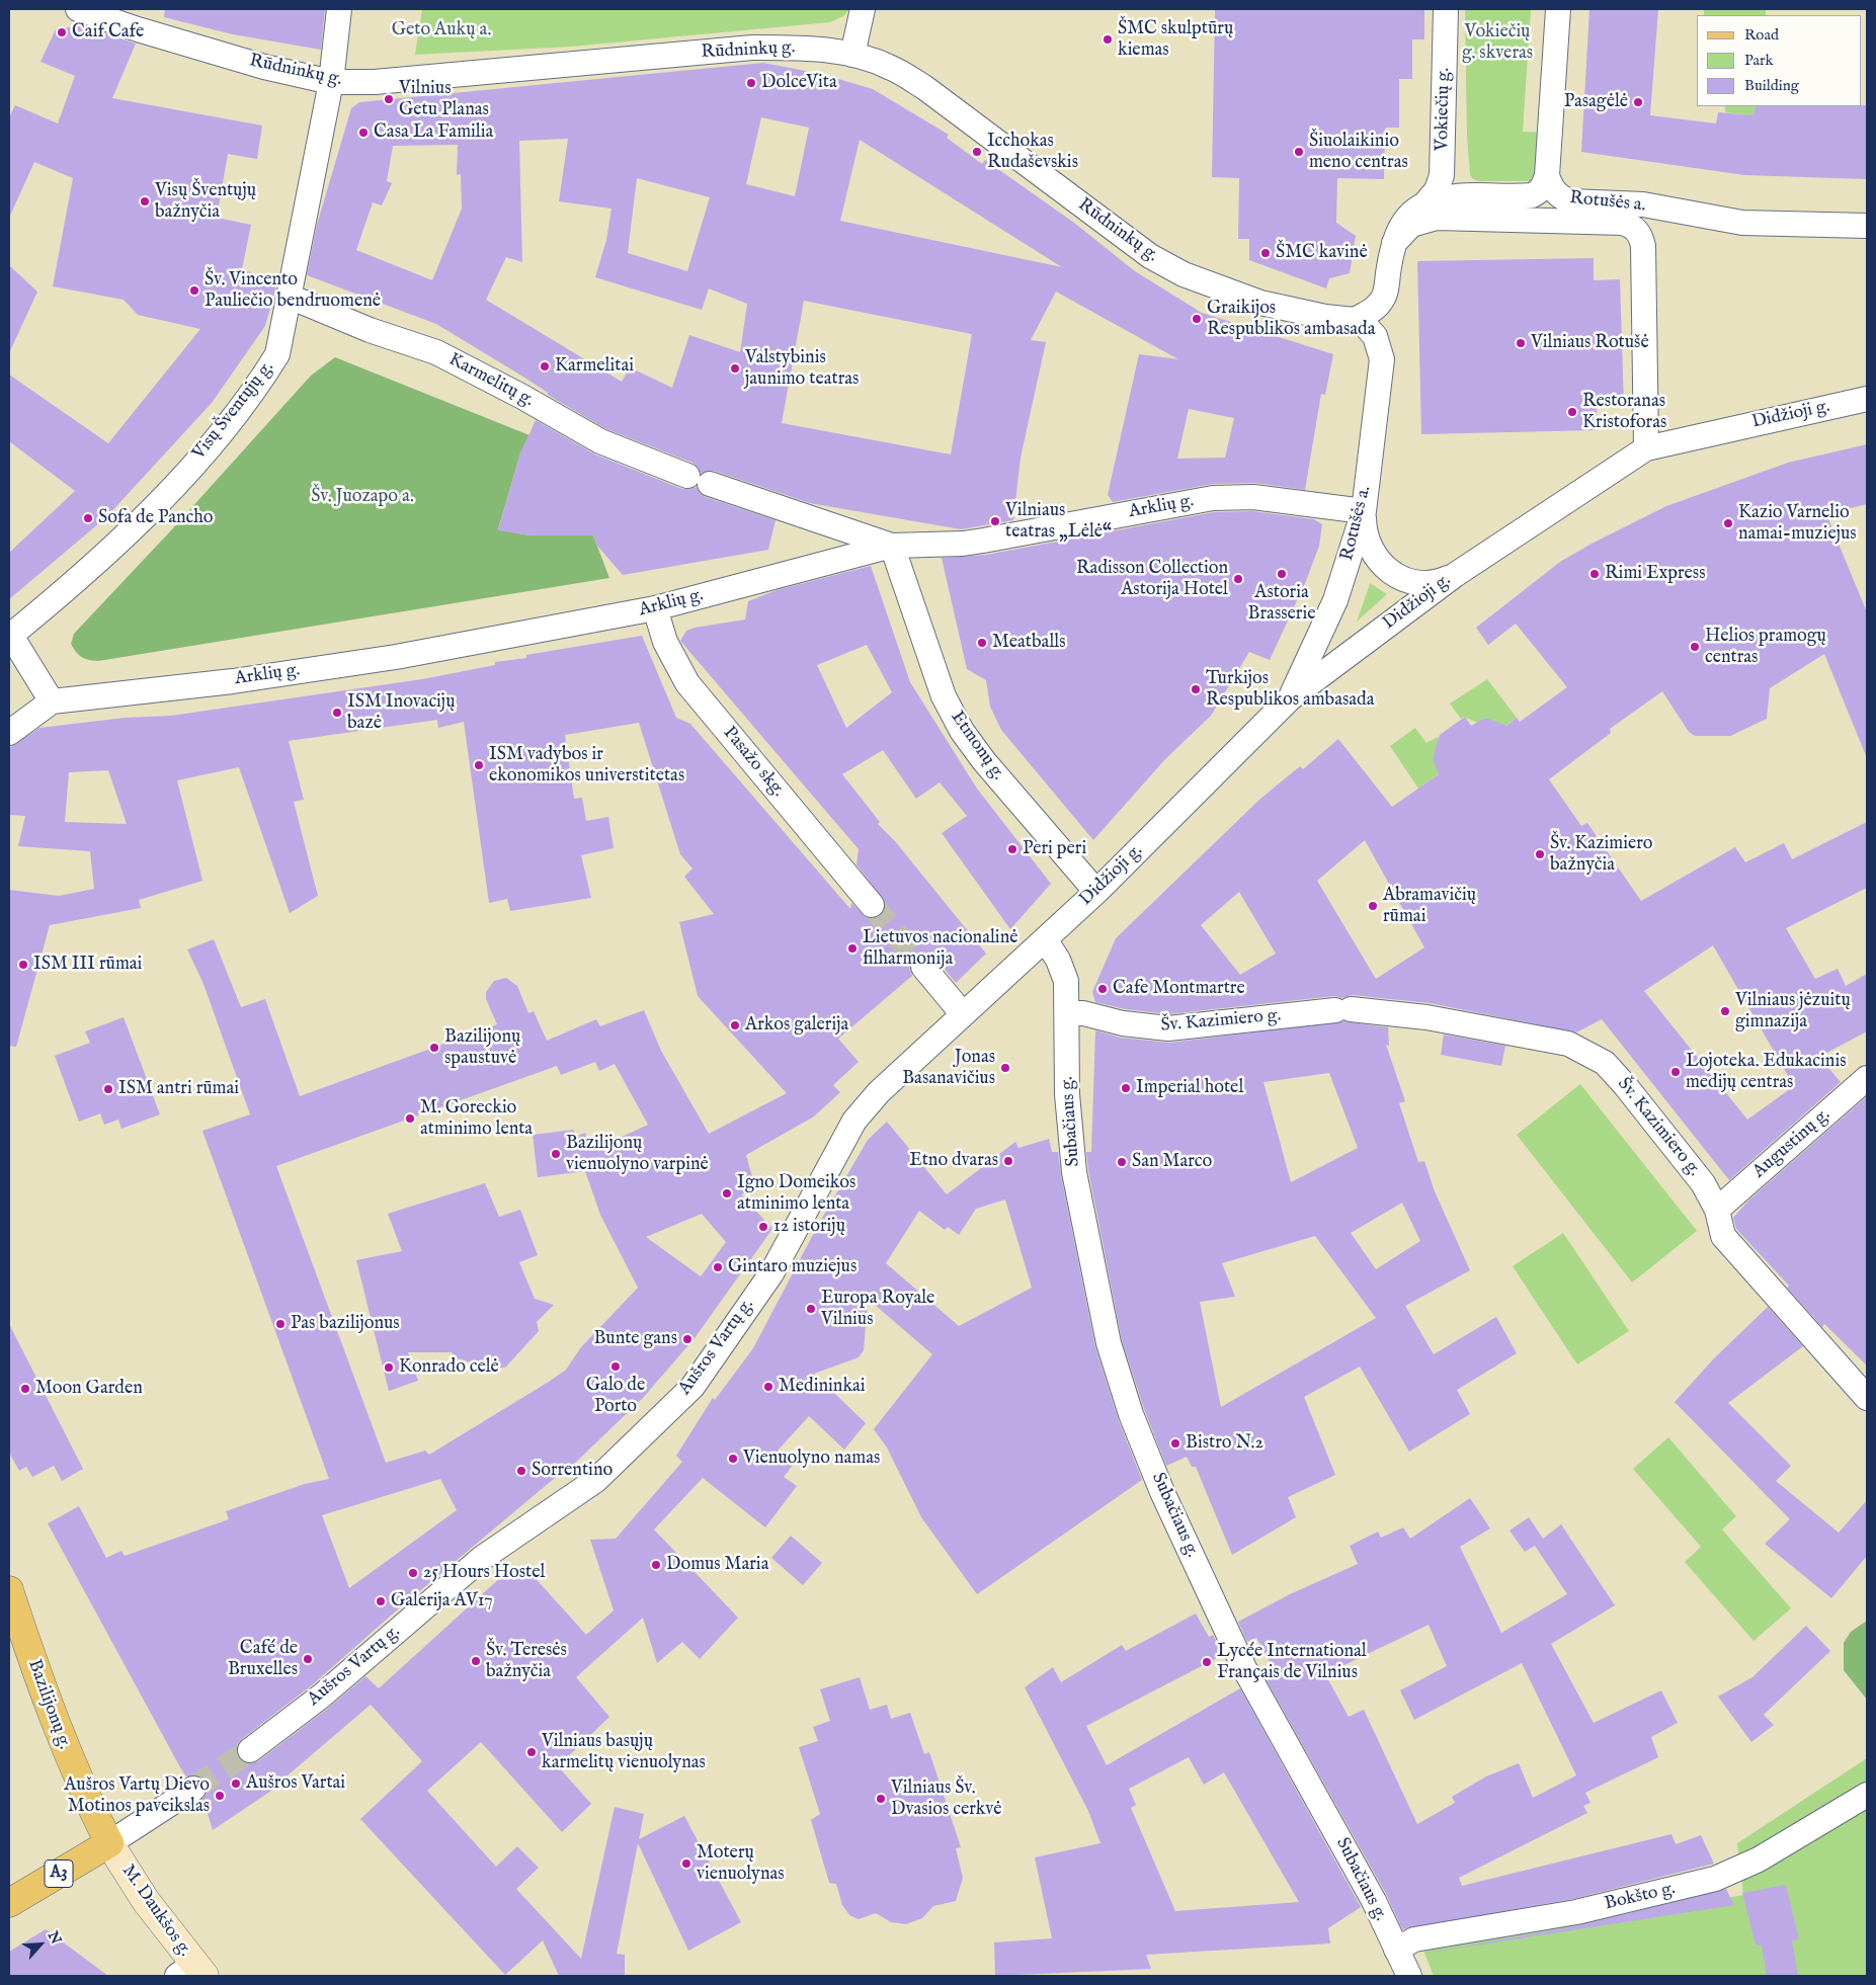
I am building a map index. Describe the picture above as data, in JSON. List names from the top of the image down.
{
  "streets": {
    "main road": ["Bazilijonų g.", "A3", "M. Daukšos g."],
    "street": [
      "Rūdninkų g.",
      "Vokiečių g.",
      "Rotušės a.",
      "Karmelitų g.",
      "Visų Šventųjų g.",
      "Didžioji g.",
      "Arklių g.",
      "Etmonų g.",
      "Pasažo skg.",
      "Šv. Kazimiero g.",
      "Subačiaus g.",
      "Augustinų g.",
      "Aušros Vartų g.",
      "Bokšto g."
    ]
  },
  "crossings": [
    ["Rūdninkų g.", "Rotušės a."],
    ["Rūdninkų g.", "Visų Šventųjų g."],
    ["Vokiečių g.", "Rotušės a."],
    ["Rotušės a.", "Didžioji g."],
    ["Rotušės a.", "Arklių g."],
    ["Karmelitų g.", "Visų Šventųjų g."],
    ["Karmelitų g.", "Arklių g."],
    ["Karmelitų g.", "Etmonų g."],
    ["Didžioji g.", "Etmonų g."],
    ["Didžioji g.", "Aušros Vartų g."],
    ["Arklių g.", "Etmonų g."],
    ["Arklių g.", "Pasažo skg."],
    ["Šv. Kazimiero g.", "Subačiaus g."],
    ["Šv. Kazimiero g.", "Augustinų g."],
    ["Subačiaus g.", "Bokšto g."],
    ["Bazilijonų g.", "A3"],
    ["Bazilijonų g.", "M. Daukšos g."],
    ["A3", "M. Daukšos g."]
  ],
  "parks": ["Geto Aukų a.", "Vokiečių g. skveras", "Šv. Juozapo a."],
  "places": [
    "Caif Cafe",
    "ŠMC skulptūrų kiemas",
    "DolceVita",
    "Vilnius Getu Planas",
    "Pasagėlė",
    "Casa La Familia",
    "Icchokas Rudaševskis",
    "Šiuolaikinio meno centras",
    "Visų Šventųjų bažnyčia",
    "ŠMC kavinė",
    "Šv. Vincento Pauliečio bendruomenė",
    "Graikijos Respublikos ambasada",
    "Vilniaus Rotušė",
    "Karmelitai",
    "Valstybinis jaunimo teatras",
    "Restoranas Kristoforas",
    "Sofa de Pancho",
    "Vilniaus teatras „Lėlė“",
    "Kazio Varnelio namai-muziejus",
    "Astoria Brasserie",
    "Rimi Express",
    "Radisson Collection Astorija Hotel",
    "Meatballs",
    "Helios pramogų centras",
    "Turkijos Respublikos ambasada",
    "ISM Inovacijų bazė",
    "ISM vadybos ir ekonomikos universtitetas",
    "Peri peri",
    "Šv. Kazimiero bažnyčia",
    "Abramavičių rūmai",
    "Lietuvos nacionalinė filharmonija",
    "ISM III rūmai",
    "Cafe Montmartre",
    "Vilniaus jėzuitų gimnazija",
    "Arkos galerija",
    "Bazilijonų spaustuvė",
    "Jonas Basanavičius",
    "Lojoteka. Edukacinis medijų centras",
    "Imperial hotel",
    "ISM antri rūmai",
    "M. Goreckio atminimo lenta",
    "Bazilijonų vienuolyno varpinė",
    "Etno dvaras",
    "San Marco",
    "Igno Domeikos atminimo lenta",
    "12 istorijų",
    "Gintaro muziejus",
    "Europa Royale Vilnius",
    "Pas bazilijonus",
    "Bunte gans",
    "Galo de Porto",
    "Konrado celė",
    "Medininkai",
    "Moon Garden",
    "Bistro N.2",
    "Vienuolyno namas",
    "Sorrentino",
    "Domus Maria",
    "25 Hours Hostel",
    "Galerija AV17",
    "Café de Bruxelles",
    "Šv. Teresės bažnyčia",
    "Lycée International Français de Vilnius",
    "Vilniaus basųjų karmelitų vienuolynas",
    "Aušros Vartai",
    "Aušros Vartų Dievo Motinos paveikslas",
    "Vilniaus Šv. Dvasios cerkvė",
    "Moterų vienuolynas"
  ],
  "legend": ["Road", "Park", "Building"],
  "north": "top right"
}
